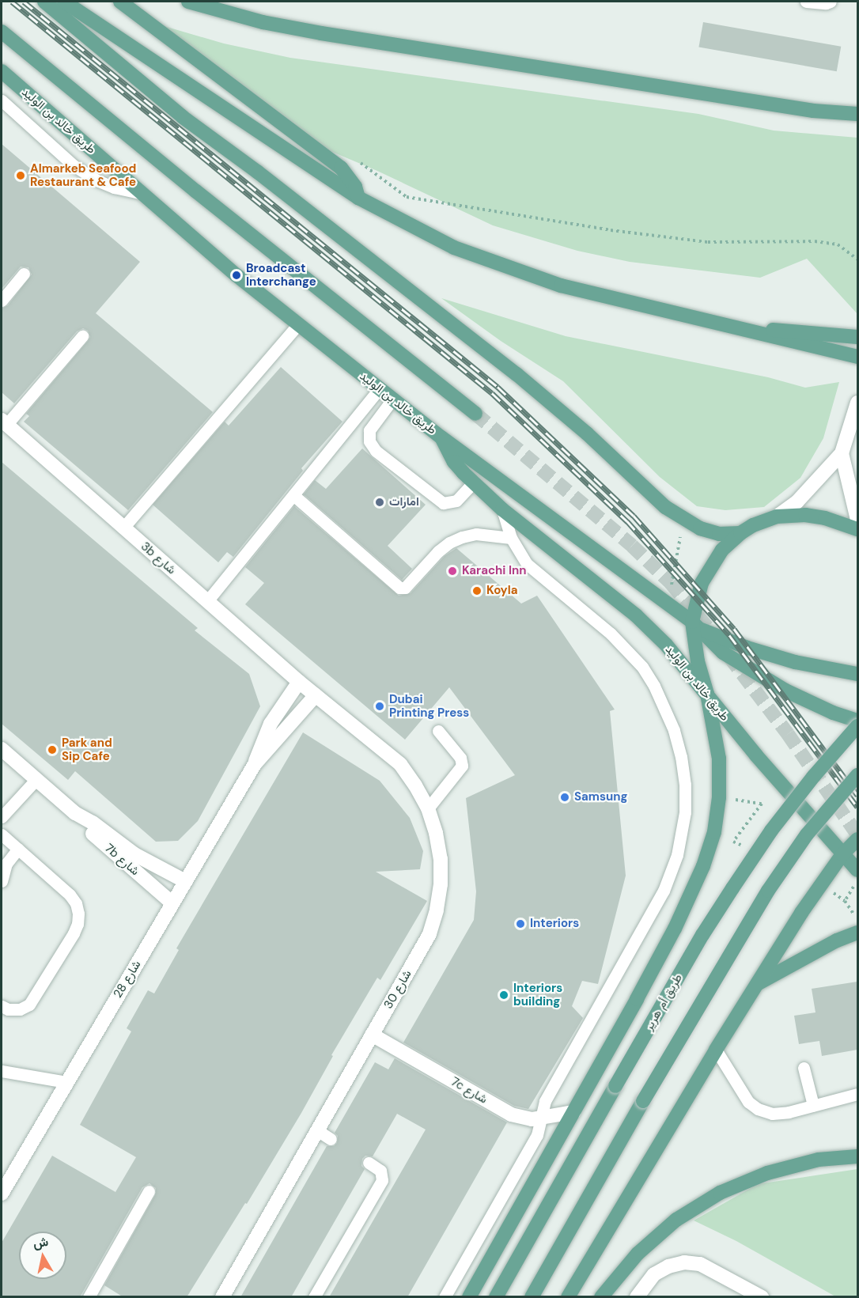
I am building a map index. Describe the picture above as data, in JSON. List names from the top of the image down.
{
  "streets": {
    "main road": ["طريق خالد بن الوليد", "طريق أم هرير"],
    "street": [
      "3b شارع",
      "7b شارع",
      "شارع 28",
      "شارع 30",
      "7c شارع"
    ]
  },
  "crossings": [
    ["3b شارع", "شارع 28"],
    ["3b شارع", "شارع 30"],
    ["7b شارع", "شارع 28"],
    ["شارع 28", "شارع 30"],
    ["شارع 30", "7c شارع"]
  ],
  "places": [
    "Almarkeb Seafood Restaurant & Cafe",
    "Broadcast Interchange",
    "امارات",
    "Karachi Inn",
    "Koyla",
    "Dubai Printing Press",
    "Park and Sip Cafe",
    "Samsung",
    "Interiors",
    "Interiors building"
  ],
  "north": "top"
}
